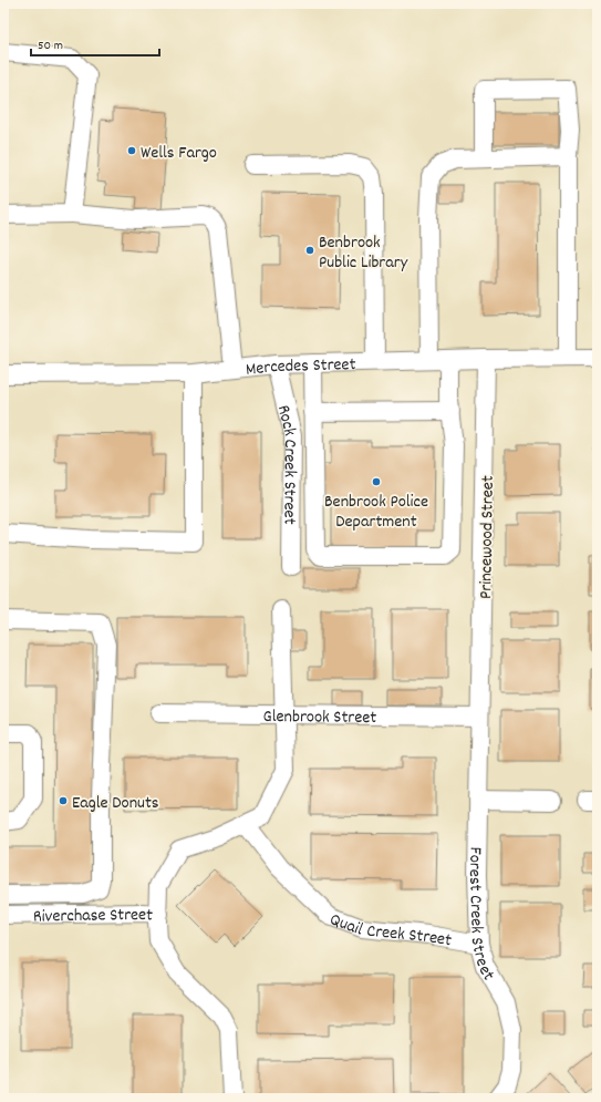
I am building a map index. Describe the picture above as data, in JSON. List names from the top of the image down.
{
  "streets": {
    "street": [
      "Mercedes Street",
      "Rock Creek Street",
      "Princewood Street",
      "Glenbrook Street",
      "Forest Creek Street",
      "Riverchase Street",
      "Quail Creek Street"
    ]
  },
  "crossings": [
    ["Mercedes Street", "Rock Creek Street"],
    ["Mercedes Street", "Princewood Street"],
    ["Princewood Street", "Glenbrook Street"],
    ["Princewood Street", "Forest Creek Street"],
    ["Glenbrook Street", "Forest Creek Street"],
    ["Forest Creek Street", "Quail Creek Street"]
  ],
  "places": [
    "Wells Fargo",
    "Benbrook Public Library",
    "Benbrook Police Department",
    "Eagle Donuts"
  ],
  "scale_bar": "50 m"
}
